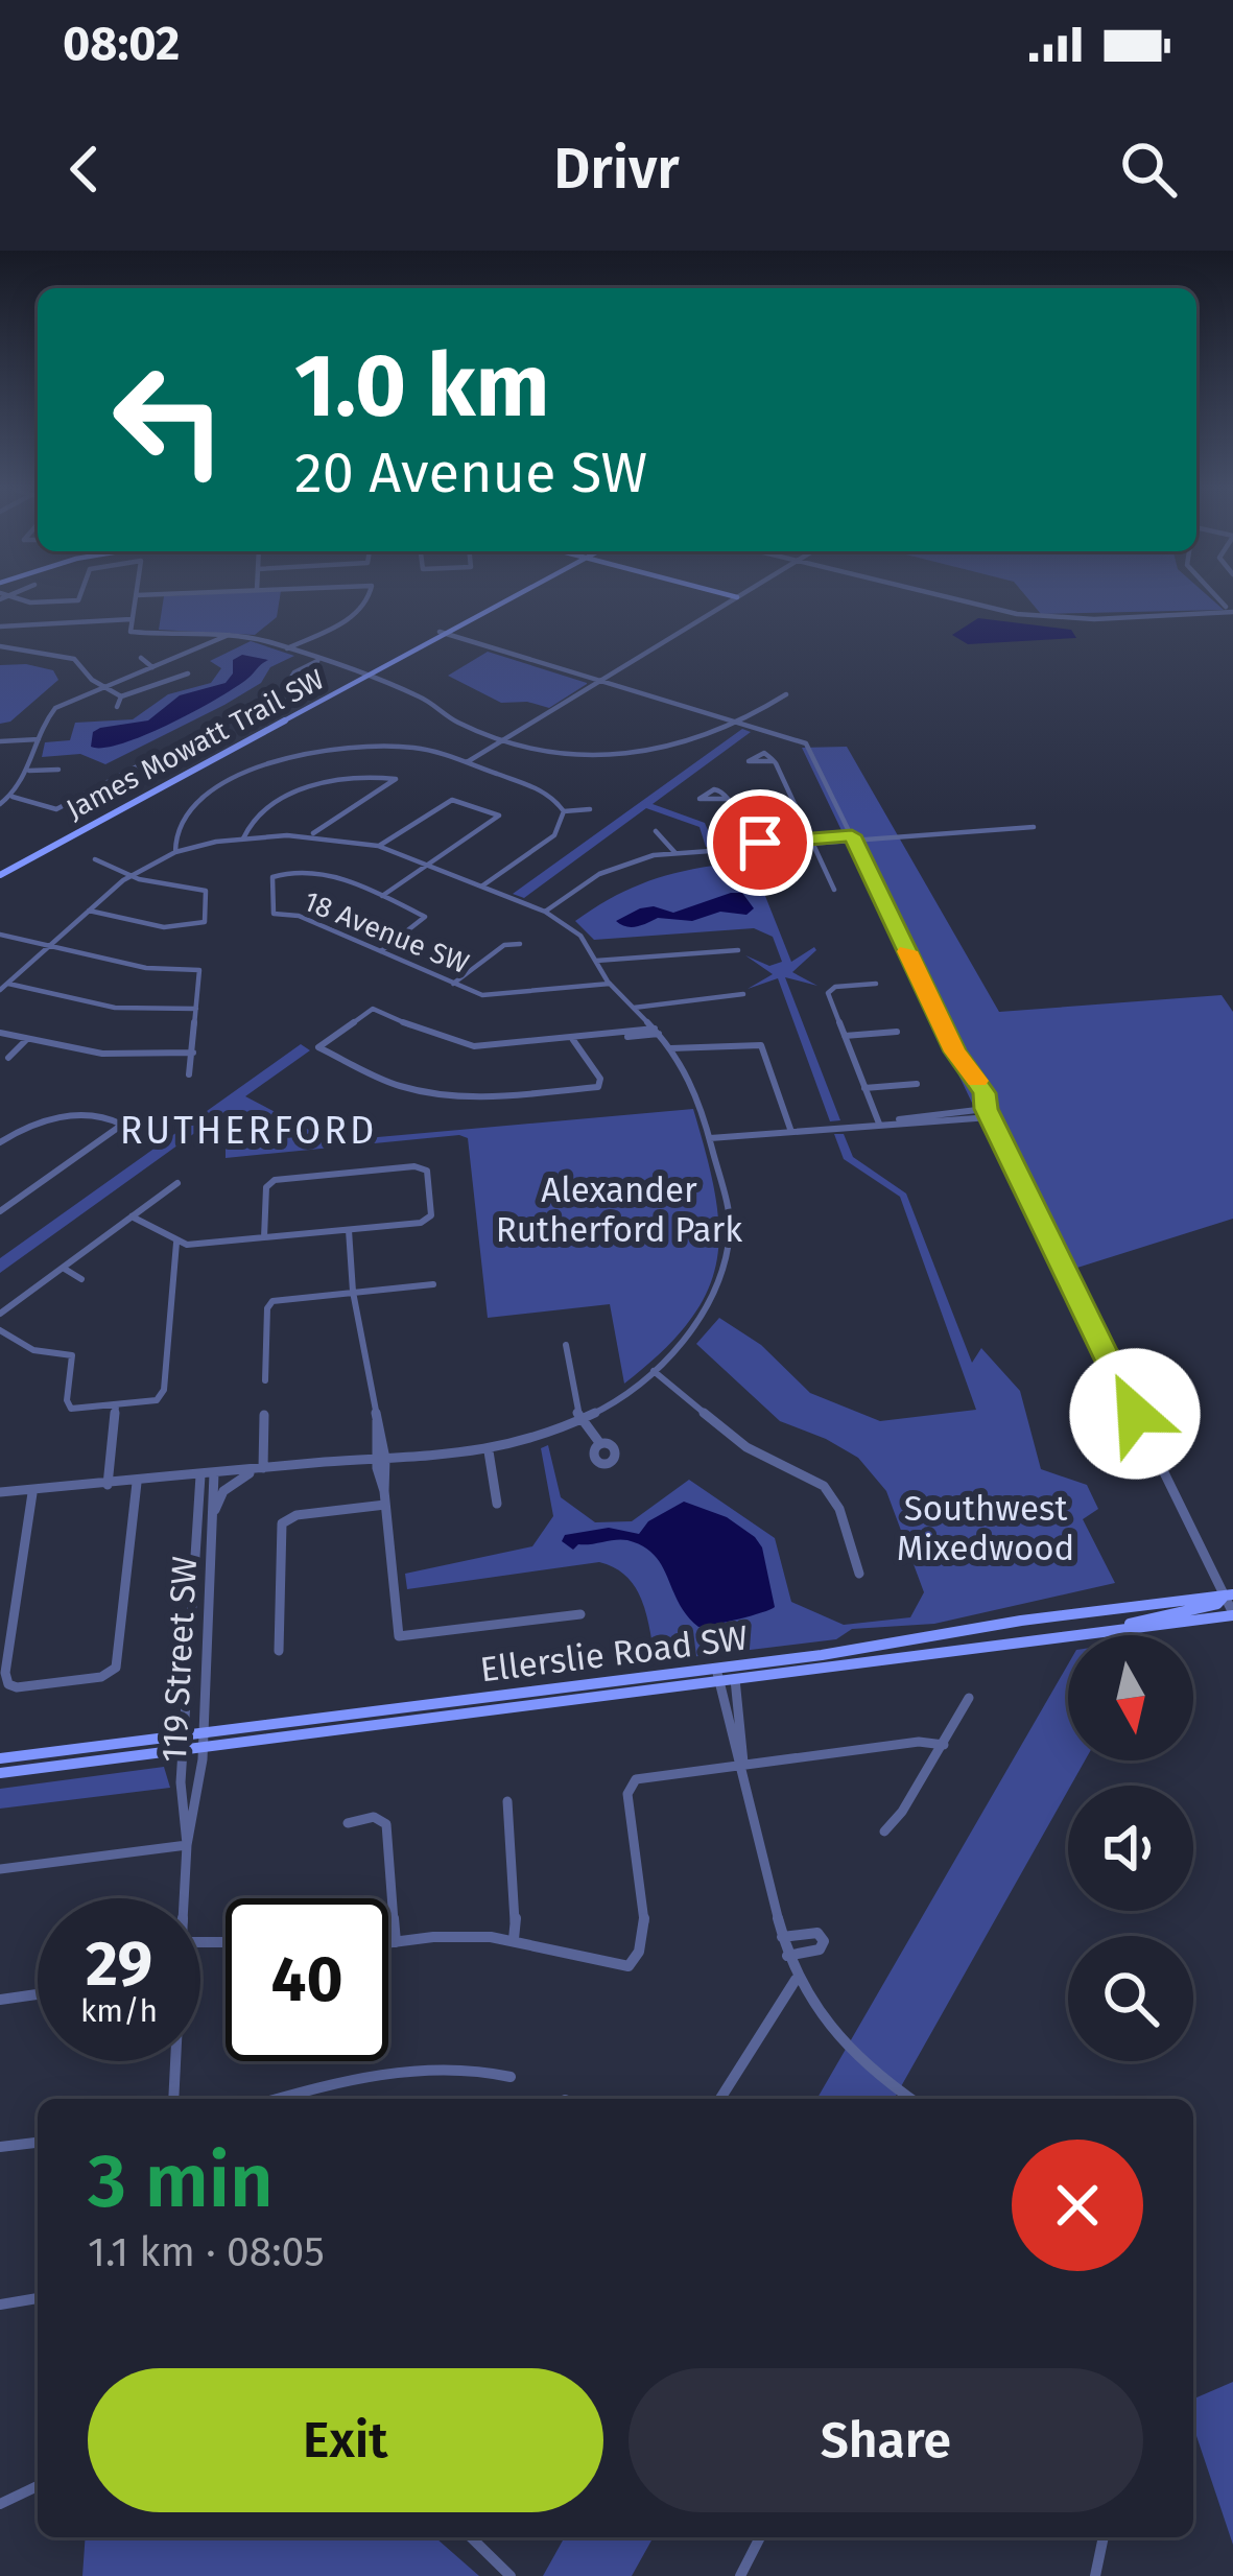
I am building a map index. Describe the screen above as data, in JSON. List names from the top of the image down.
{
  "streets": {
    "main road": ["James Mowatt Trail SW", "Ellerslie Road SW"],
    "street": ["18 Avenue SW", "119 Street SW"]
  },
  "crossings": [
    ["Ellerslie Road SW", "119 Street SW"]
  ],
  "districts": ["RUTHERFORD"],
  "parks": ["Alexander Rutherford Park", "Southwest Mixedwood"],
  "north": "bottom",
  "page": {
    "status": "08:02",
    "header": "Drivr",
    "turn": ["1.0 km", "20 Avenue SW"],
    "speed": "29 km/h",
    "limit": "40",
    "heading": ["3 min", "1.1 km · 08:05"],
    "buttons": ["Exit", "Share"]
  }
}
